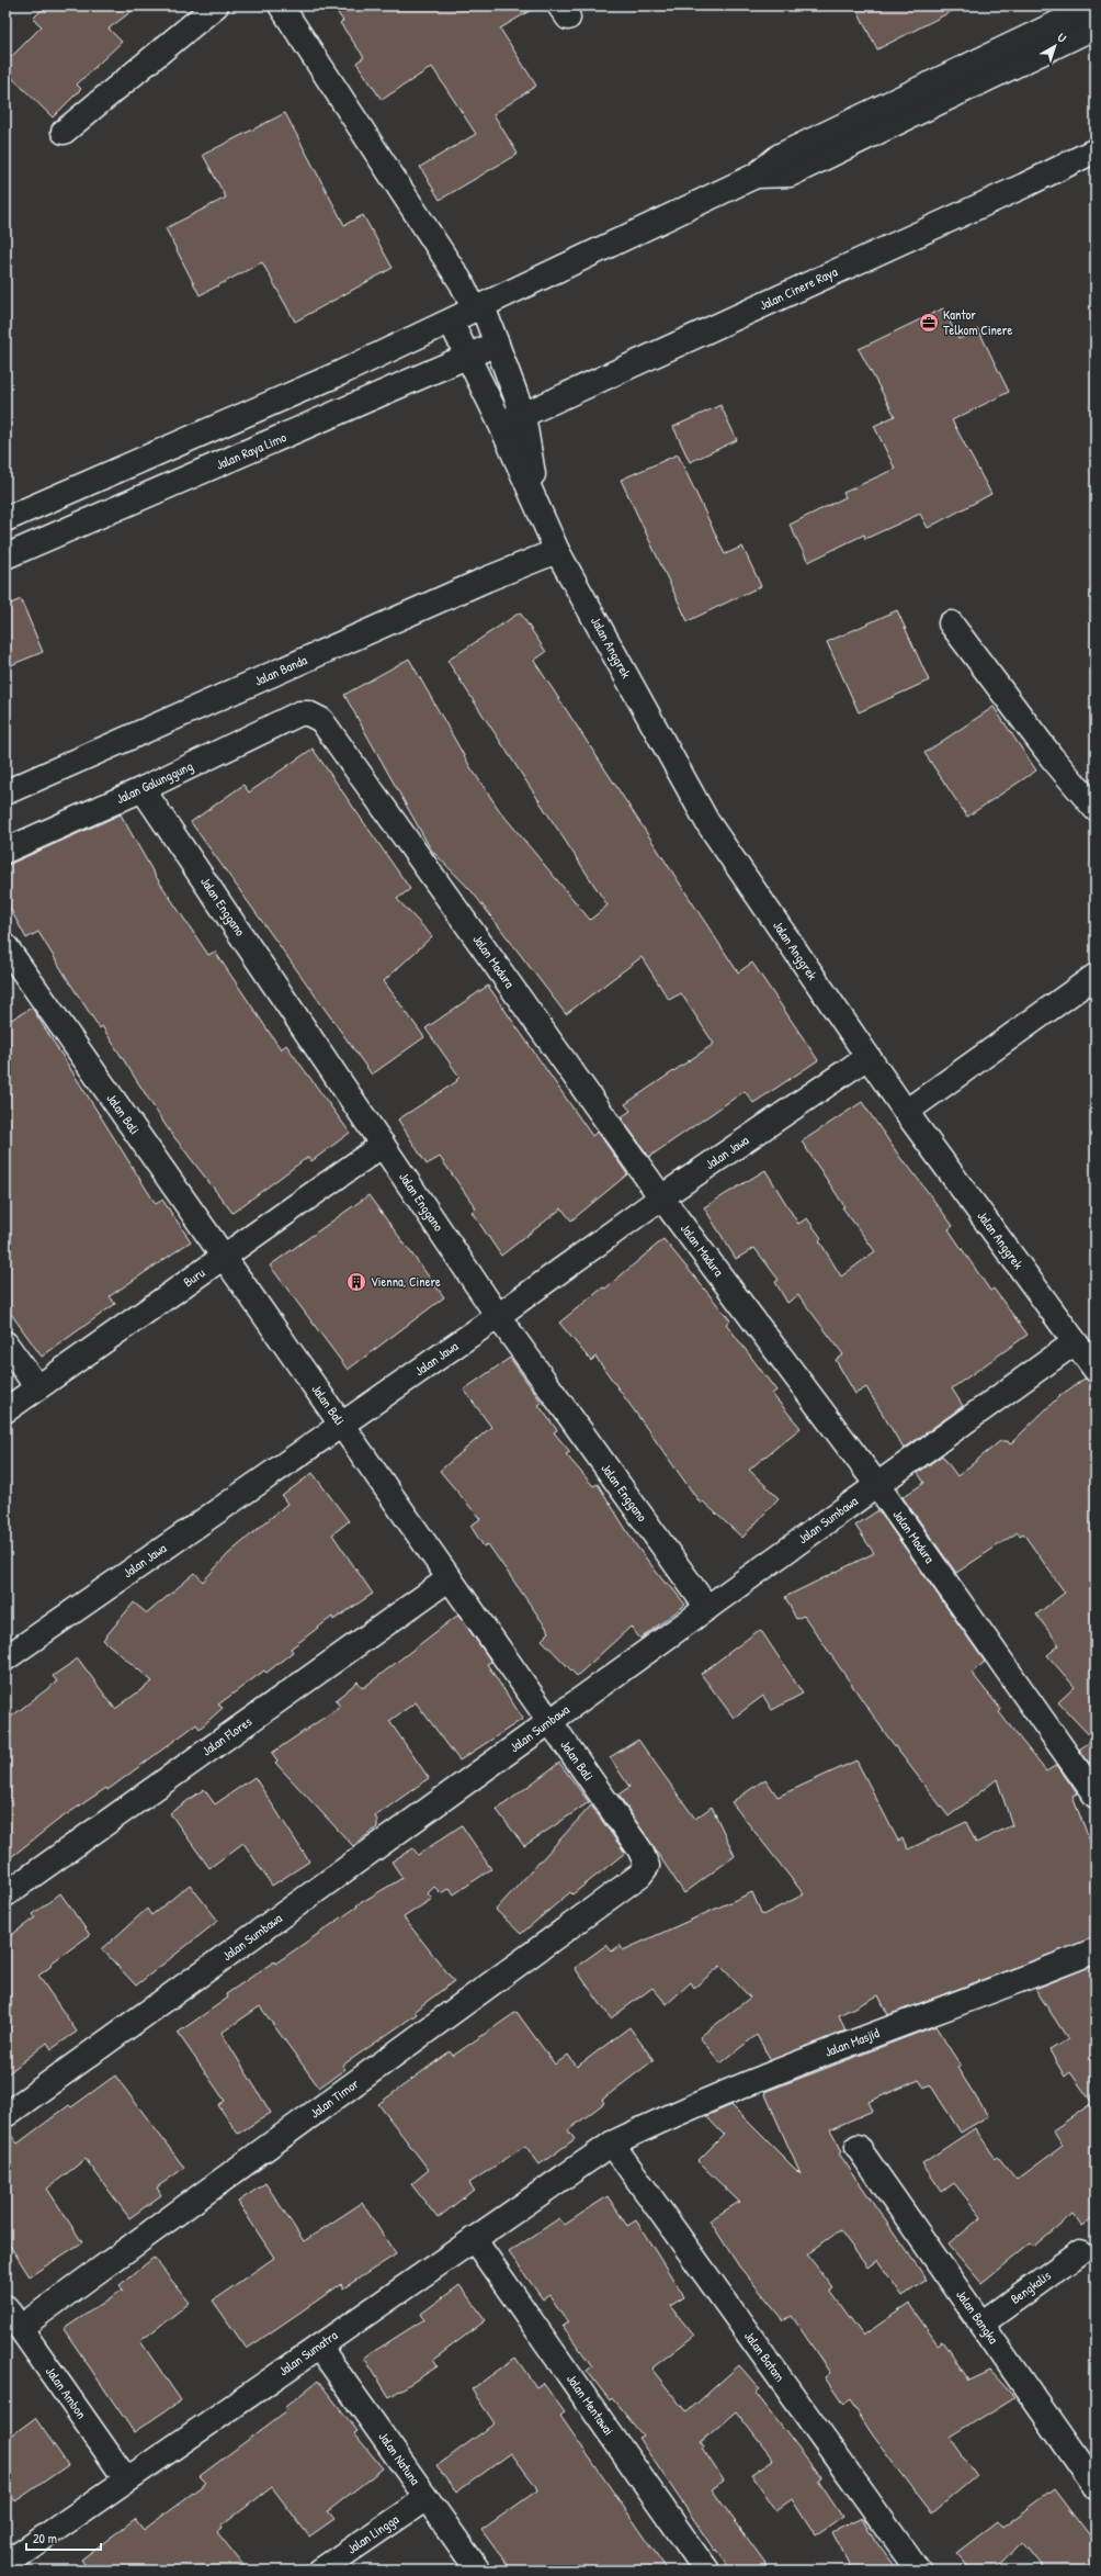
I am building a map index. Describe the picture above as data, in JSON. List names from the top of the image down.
{
  "streets": {
    "street": [
      "Jalan Cinere Raya",
      "Jalan Raya Limo",
      "Jalan Anggrek",
      "Jalan Banda",
      "Jalan Galunggung",
      "Jalan Enggano",
      "Jalan Madura",
      "Jalan Bali",
      "Jalan Jawa",
      "Buru",
      "Jalan Sumbawa",
      "Jalan Flores",
      "Jalan Masjid",
      "Jalan Timor",
      "Bengkalis",
      "Jalan Bangka",
      "Jalan Sumatra",
      "Jalan Batam",
      "Jalan Ambon",
      "Jalan Mentawai",
      "Jalan Natuna",
      "Jalan Lingga"
    ]
  },
  "crossings": [
    ["Jalan Cinere Raya", "Jalan Anggrek"],
    ["Jalan Raya Limo", "Jalan Anggrek"],
    ["Jalan Anggrek", "Jalan Banda"],
    ["Jalan Anggrek", "Jalan Jawa"],
    ["Jalan Anggrek", "Jalan Sumbawa"],
    ["Jalan Galunggung", "Jalan Enggano"],
    ["Jalan Galunggung", "Jalan Madura"],
    ["Jalan Enggano", "Jalan Jawa"],
    ["Jalan Enggano", "Buru"],
    ["Jalan Enggano", "Jalan Sumbawa"],
    ["Jalan Madura", "Jalan Jawa"],
    ["Jalan Madura", "Jalan Sumbawa"],
    ["Jalan Bali", "Jalan Jawa"],
    ["Jalan Bali", "Buru"],
    ["Jalan Bali", "Jalan Sumbawa"],
    ["Jalan Bali", "Jalan Flores"],
    ["Jalan Bali", "Jalan Timor"],
    ["Jalan Masjid", "Jalan Sumatra"],
    ["Jalan Masjid", "Jalan Batam"],
    ["Jalan Timor", "Jalan Ambon"],
    ["Bengkalis", "Jalan Bangka"],
    ["Jalan Sumatra", "Jalan Batam"],
    ["Jalan Sumatra", "Jalan Ambon"],
    ["Jalan Sumatra", "Jalan Mentawai"],
    ["Jalan Sumatra", "Jalan Natuna"],
    ["Jalan Natuna", "Jalan Lingga"]
  ],
  "places": {
    "office": ["Kantor Telkom Cinere"],
    "building": ["Vienna, Cinere"]
  },
  "scale_bar": "20 m",
  "north": "top right"
}
